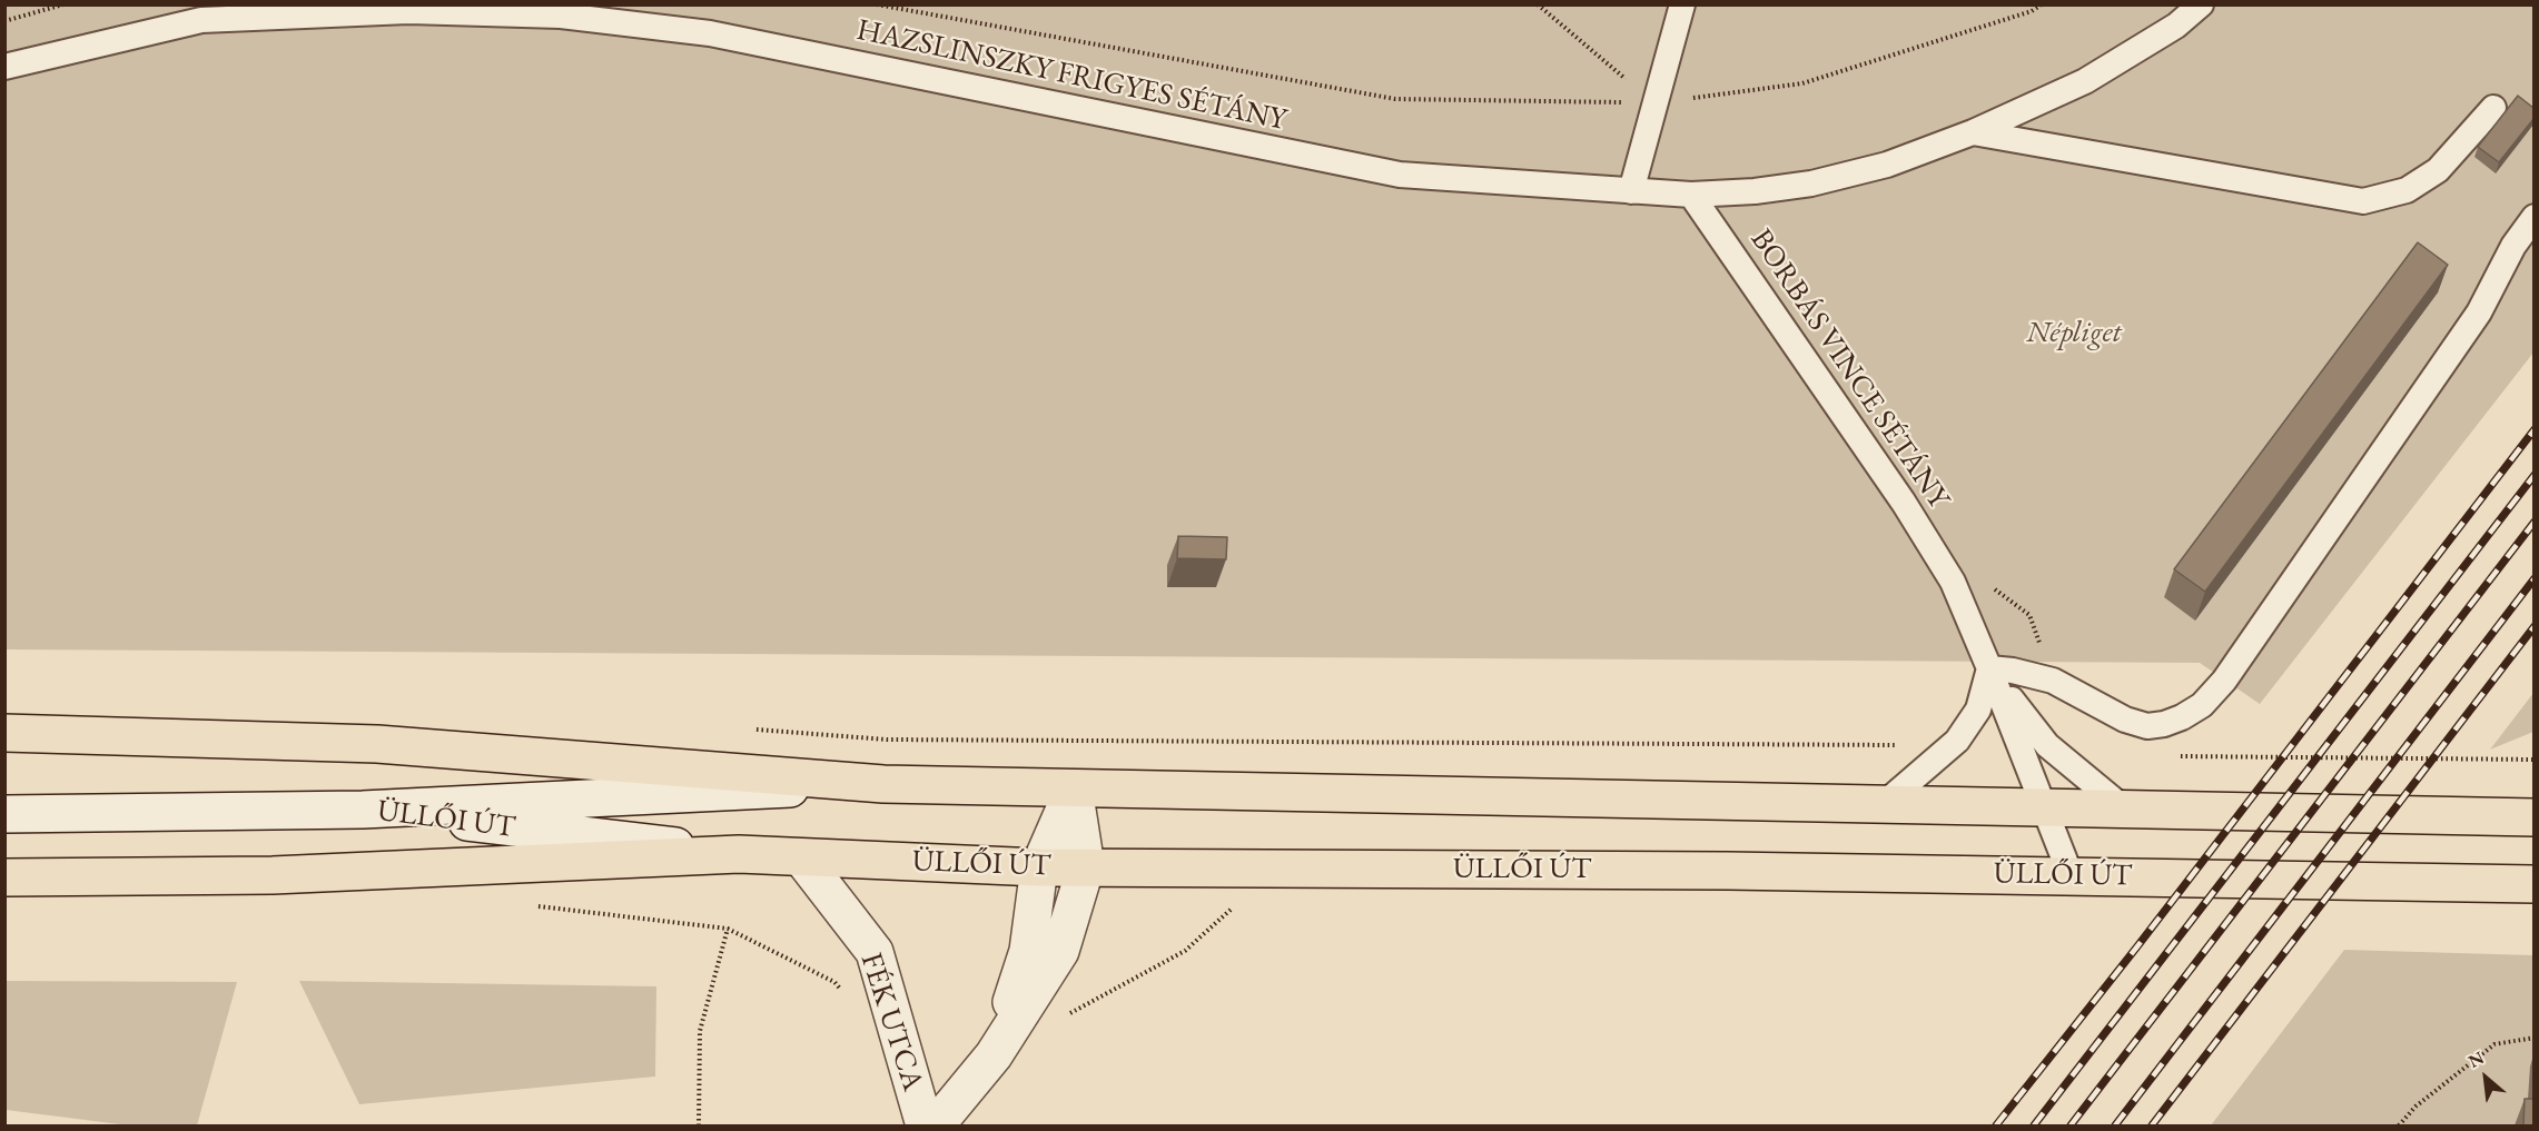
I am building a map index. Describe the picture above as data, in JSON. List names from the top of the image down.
{
  "streets": {
    "main road": ["ÜLLŐI ÚT", "FÉK UTCA"],
    "lane": ["HAZSLINSZKY FRIGYES SÉTÁNY", "BORBÁS VINCE SÉTÁNY"]
  },
  "crossings": [
    ["HAZSLINSZKY FRIGYES SÉTÁNY", "BORBÁS VINCE SÉTÁNY"],
    ["ÜLLŐI ÚT", "FÉK UTCA"]
  ],
  "parks": ["Népliget"],
  "north": "top left"
}
